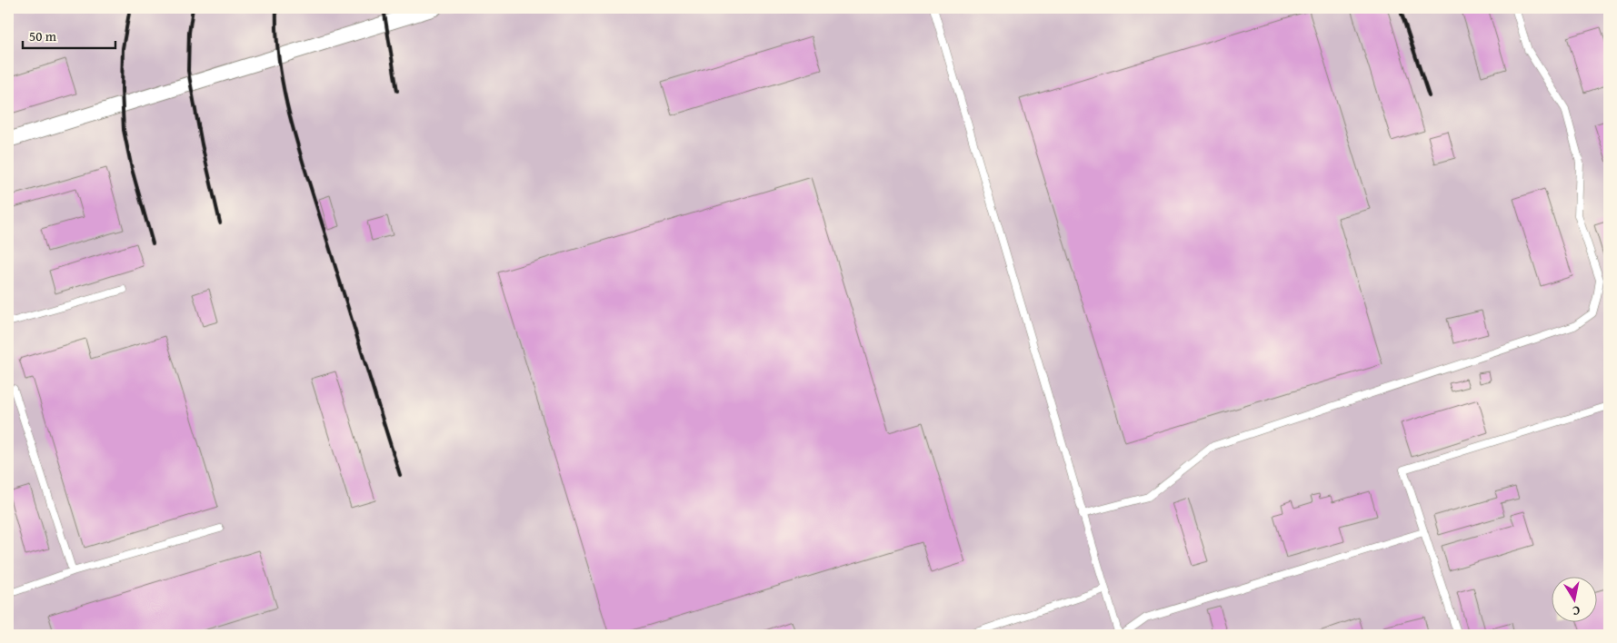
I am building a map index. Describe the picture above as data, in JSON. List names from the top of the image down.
{
  "scale_bar": "50 m",
  "north": "bottom"
}
